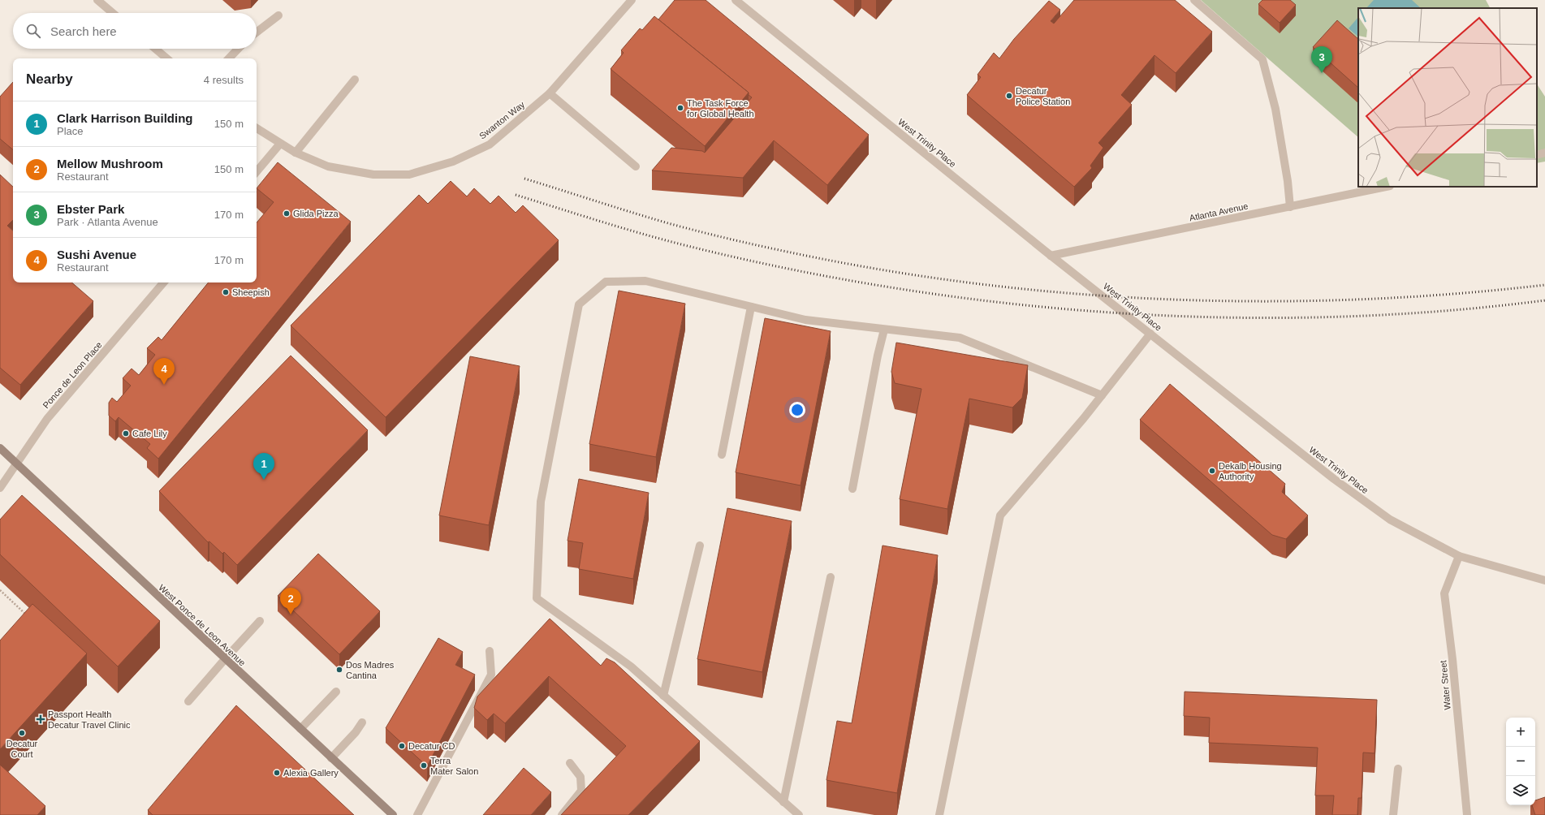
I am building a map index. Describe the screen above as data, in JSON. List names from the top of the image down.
{
  "streets": {
    "main road": ["West Ponce de Leon Avenue"],
    "street": [
      "Swanton Way",
      "West Trinity Place",
      "Atlanta Avenue",
      "Ponce de Leon Place",
      "Water Street"
    ]
  },
  "crossings": [
    ["West Trinity Place", "Atlanta Avenue"],
    ["West Trinity Place", "Water Street"],
    ["Ponce de Leon Place", "West Ponce de Leon Avenue"]
  ],
  "places": {
    "other": [
      "Decatur Police Station",
      "The Task Force for Global Health",
      "Glida Pizza",
      "Sheepish",
      "Cafe Lily",
      "Dekalb Housing Authority",
      "Dos Madres Cantina",
      "Decatur Court",
      "Decatur CD",
      "Terra Mater Salon",
      "Alexia Gallery"
    ],
    "health": ["Passport Health Decatur Travel Clinic"]
  },
  "page": {
    "search": "Search here",
    "pins": [
      "3",
      "4",
      "1",
      "2"
    ],
    "heading": ["Nearby", "4 results"],
    "list": [
      {
        "mark": "1",
        "name": "Clark Harrison Building",
        "note": "Place",
        "value": "150 m"
      },
      {
        "mark": "2",
        "name": "Mellow Mushroom",
        "note": "Restaurant",
        "value": "150 m"
      },
      {
        "mark": "3",
        "name": "Ebster Park",
        "note": "Park · Atlanta Avenue",
        "value": "170 m"
      },
      {
        "mark": "4",
        "name": "Sushi Avenue",
        "note": "Restaurant",
        "value": "170 m"
      }
    ],
    "map_buttons": ["+", "−"]
  }
}
